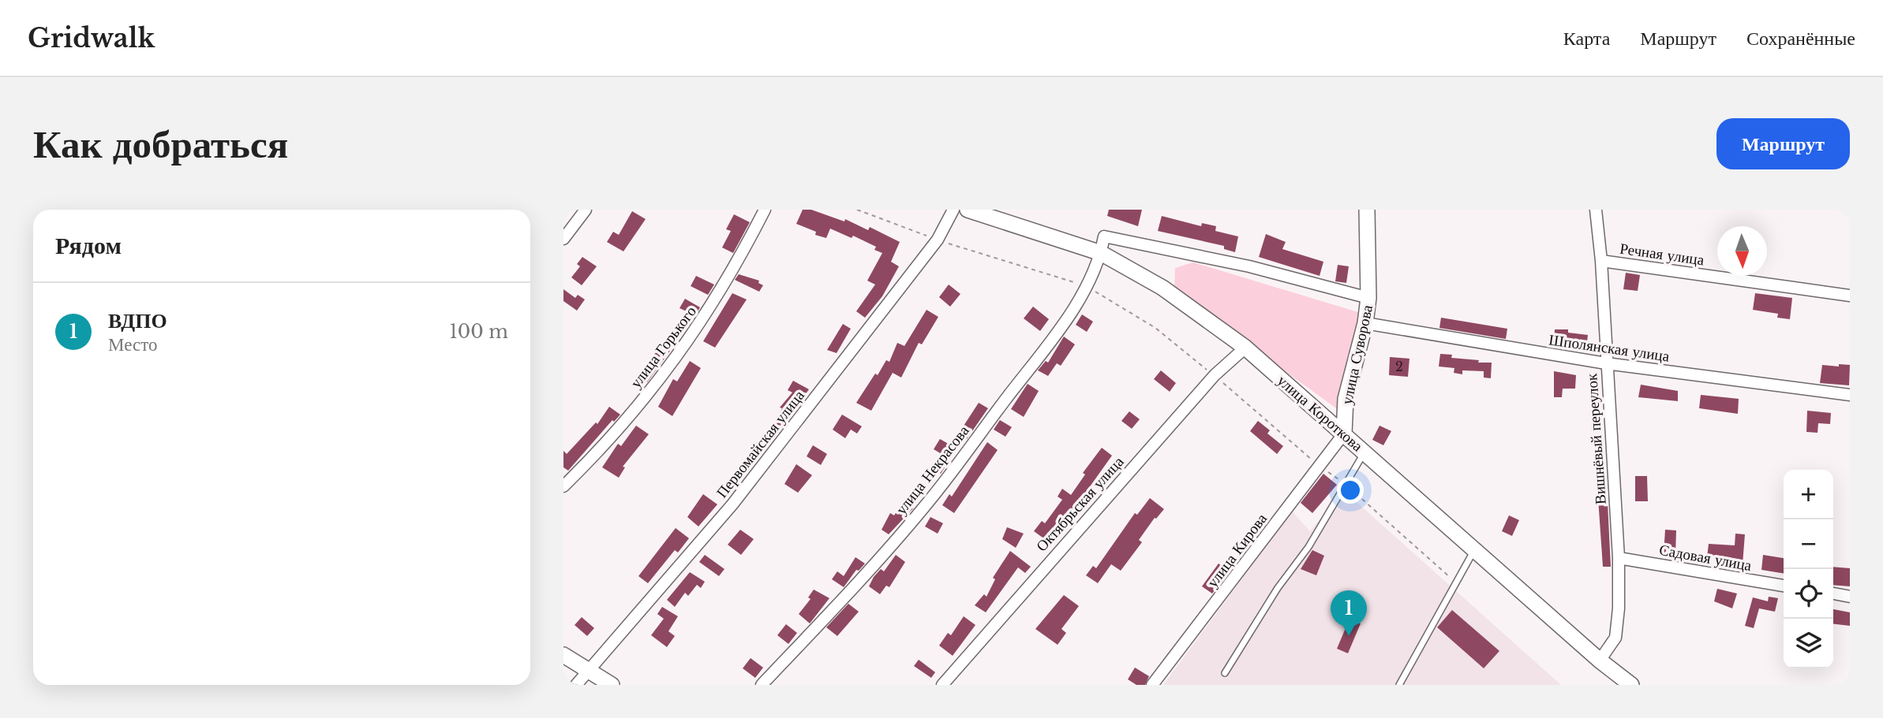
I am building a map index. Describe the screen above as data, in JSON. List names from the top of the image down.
{
  "streets": {
    "street": [
      "Речная улица",
      "улица Горького",
      "Шполянская улица",
      "улица Суворова",
      "улица Короткова",
      "Вишнёвый переулок",
      "Первомайская улица",
      "улица Некрасова",
      "Октябрьская улица",
      "улица Кирова",
      "Садовая улица"
    ]
  },
  "crossings": [
    ["Речная улица", "Вишнёвый переулок"],
    ["Шполянская улица", "улица Суворова"],
    ["Шполянская улица", "Вишнёвый переулок"],
    ["улица Суворова", "улица Короткова"],
    ["улица Суворова", "улица Кирова"],
    ["улица Короткова", "Вишнёвый переулок"],
    ["улица Короткова", "улица Некрасова"],
    ["улица Короткова", "Октябрьская улица"],
    ["улица Короткова", "улица Кирова"],
    ["Вишнёвый переулок", "Садовая улица"]
  ],
  "house_numbers": ["2"],
  "north": "bottom",
  "page": {
    "header": "Gridwalk",
    "nav": ["Карта", "Маршрут", "Сохранённые"],
    "buttons": "Маршрут",
    "title": "Как добраться",
    "heading": "Рядом",
    "list": [
      {
        "mark": "1",
        "name": "ВДПО",
        "note": "Место",
        "value": "100 m"
      }
    ],
    "map_buttons": ["+", "−"],
    "pins": "1"
  }
}
